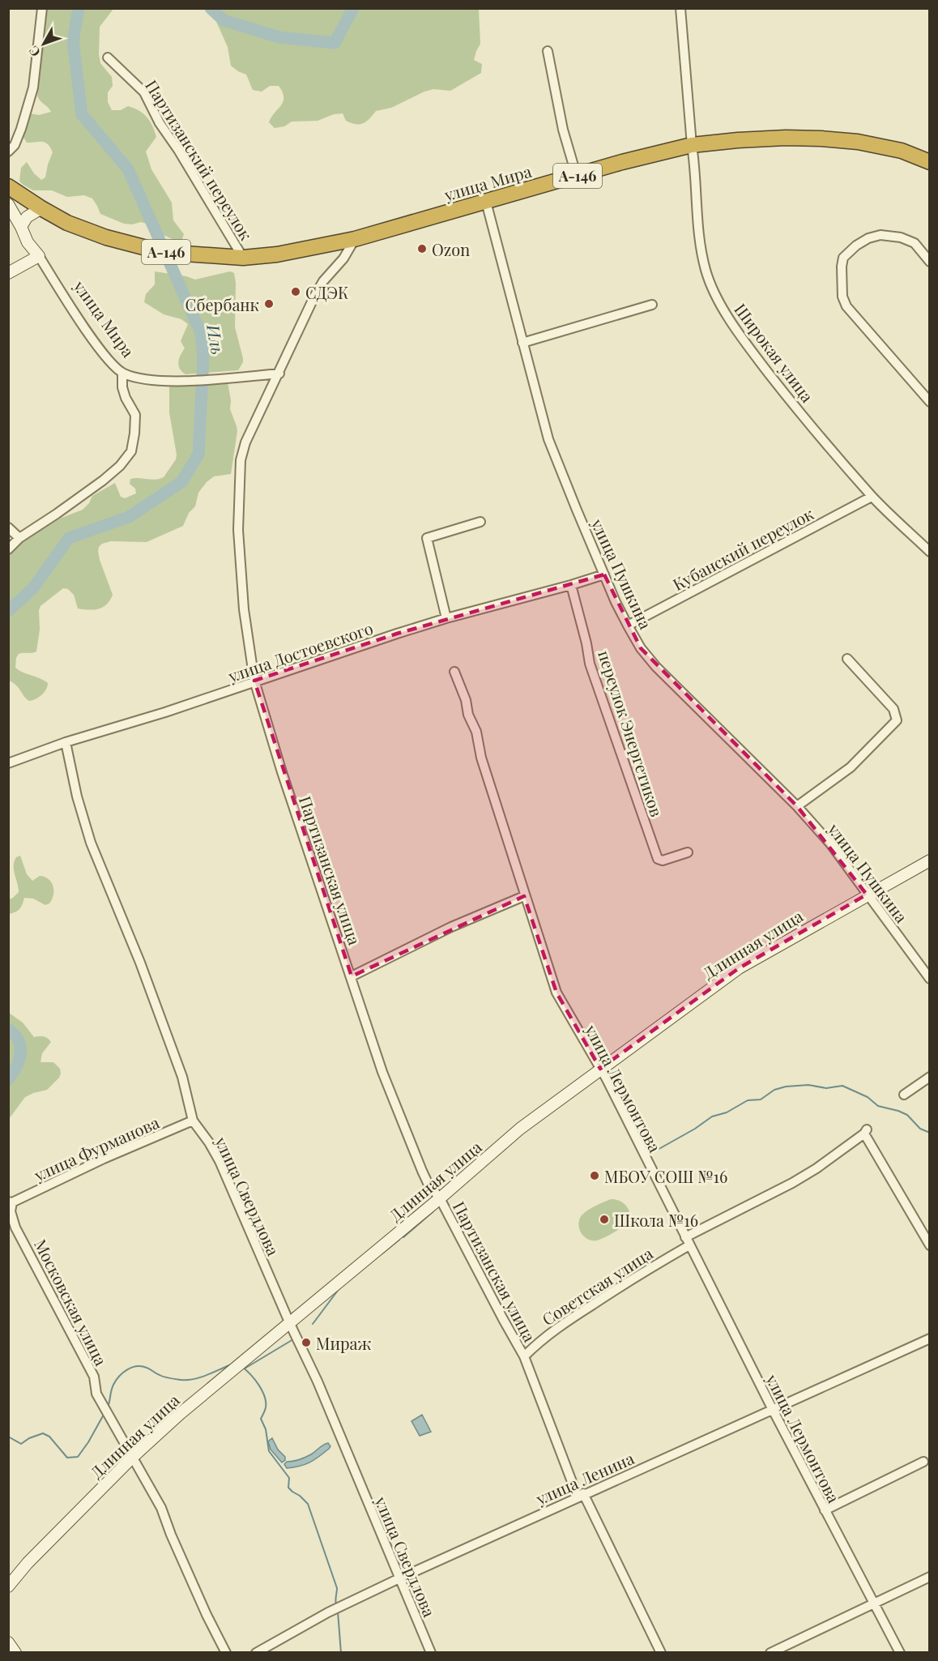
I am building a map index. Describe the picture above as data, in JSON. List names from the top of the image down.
{
  "streets": {
    "highway": ["А-146", "улица Мира"],
    "main road": ["Длинная улица"],
    "street": [
      "Партизанский переулок",
      "Широкая улица",
      "Кубанский переулок",
      "улица Пушкина",
      "улица Достоевского",
      "переулок Энергетиков",
      "Партизанская улица",
      "улица Лермонтова",
      "улица Фурманова",
      "улица Свердлова",
      "Советская улица",
      "Московская улица",
      "улица Ленина"
    ]
  },
  "crossings": [
    ["Партизанский переулок", "улица Мира"],
    ["А-146", "улица Мира"],
    ["улица Мира", "Широкая улица"],
    ["улица Мира", "улица Пушкина"],
    ["улица Мира", "Партизанская улица"],
    ["Широкая улица", "Кубанский переулок"],
    ["Кубанский переулок", "улица Пушкина"],
    ["улица Пушкина", "улица Достоевского"],
    ["улица Пушкина", "Длинная улица"],
    ["улица Достоевского", "переулок Энергетиков"],
    ["улица Достоевского", "Партизанская улица"],
    ["улица Достоевского", "улица Свердлова"],
    ["Партизанская улица", "Длинная улица"],
    ["Партизанская улица", "Советская улица"],
    ["Партизанская улица", "улица Ленина"],
    ["Длинная улица", "улица Лермонтова"],
    ["Длинная улица", "улица Свердлова"],
    ["Длинная улица", "Московская улица"],
    ["улица Лермонтова", "Советская улица"],
    ["улица Лермонтова", "улица Ленина"],
    ["улица Фурманова", "улица Свердлова"],
    ["улица Фурманова", "Московская улица"],
    ["улица Свердлова", "улица Ленина"]
  ],
  "water": ["Иль"],
  "places": [
    "Ozon",
    "СДЭК",
    "Сбербанк",
    "МБОУ СОШ №16",
    "Школа №16",
    "Мираж"
  ],
  "north": "bottom left"
}
